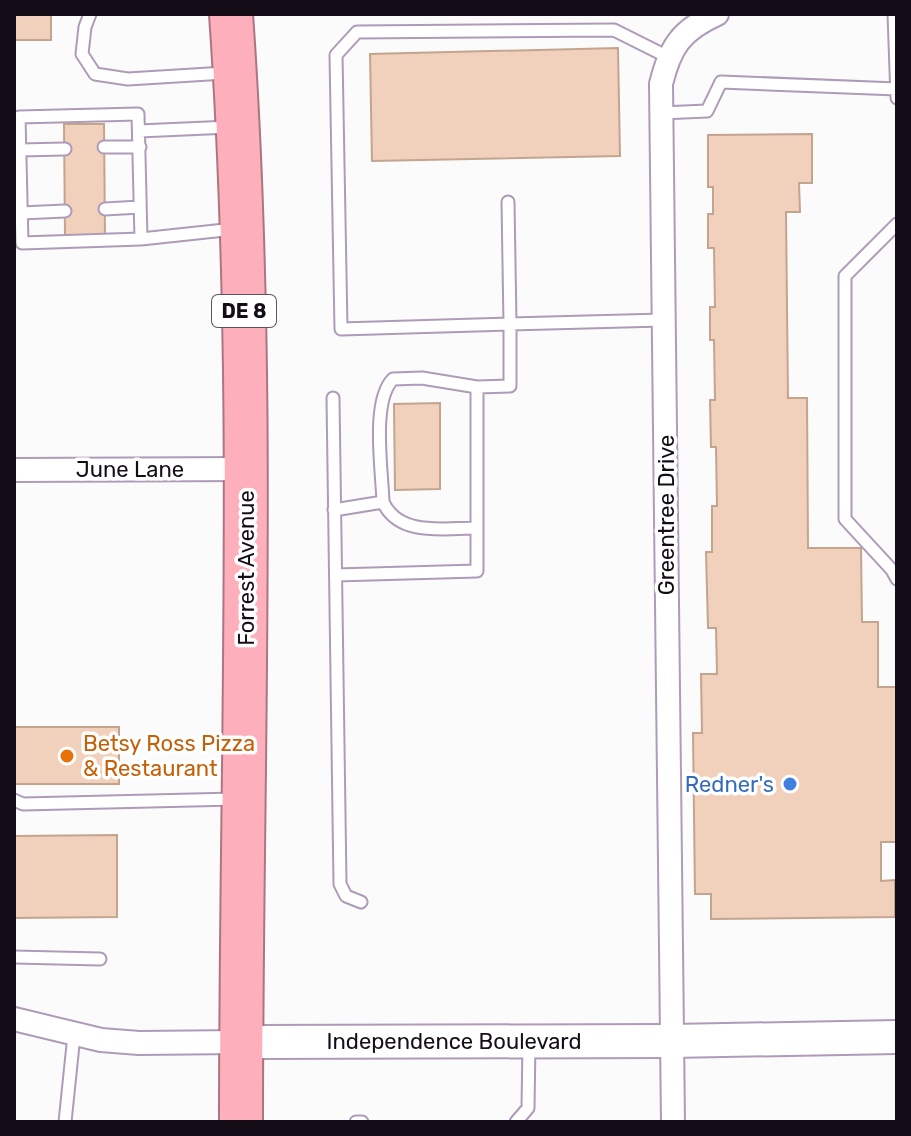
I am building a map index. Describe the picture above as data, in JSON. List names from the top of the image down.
{
  "streets": {
    "highway": ["DE 8", "Forrest Avenue"],
    "street": ["June Lane", "Greentree Drive", "Independence Boulevard"]
  },
  "crossings": [
    ["June Lane", "Forrest Avenue"],
    ["Greentree Drive", "Independence Boulevard"],
    ["Forrest Avenue", "Independence Boulevard"]
  ],
  "places": ["Betsy Ross Pizza & Restaurant", "Redner's"]
}
